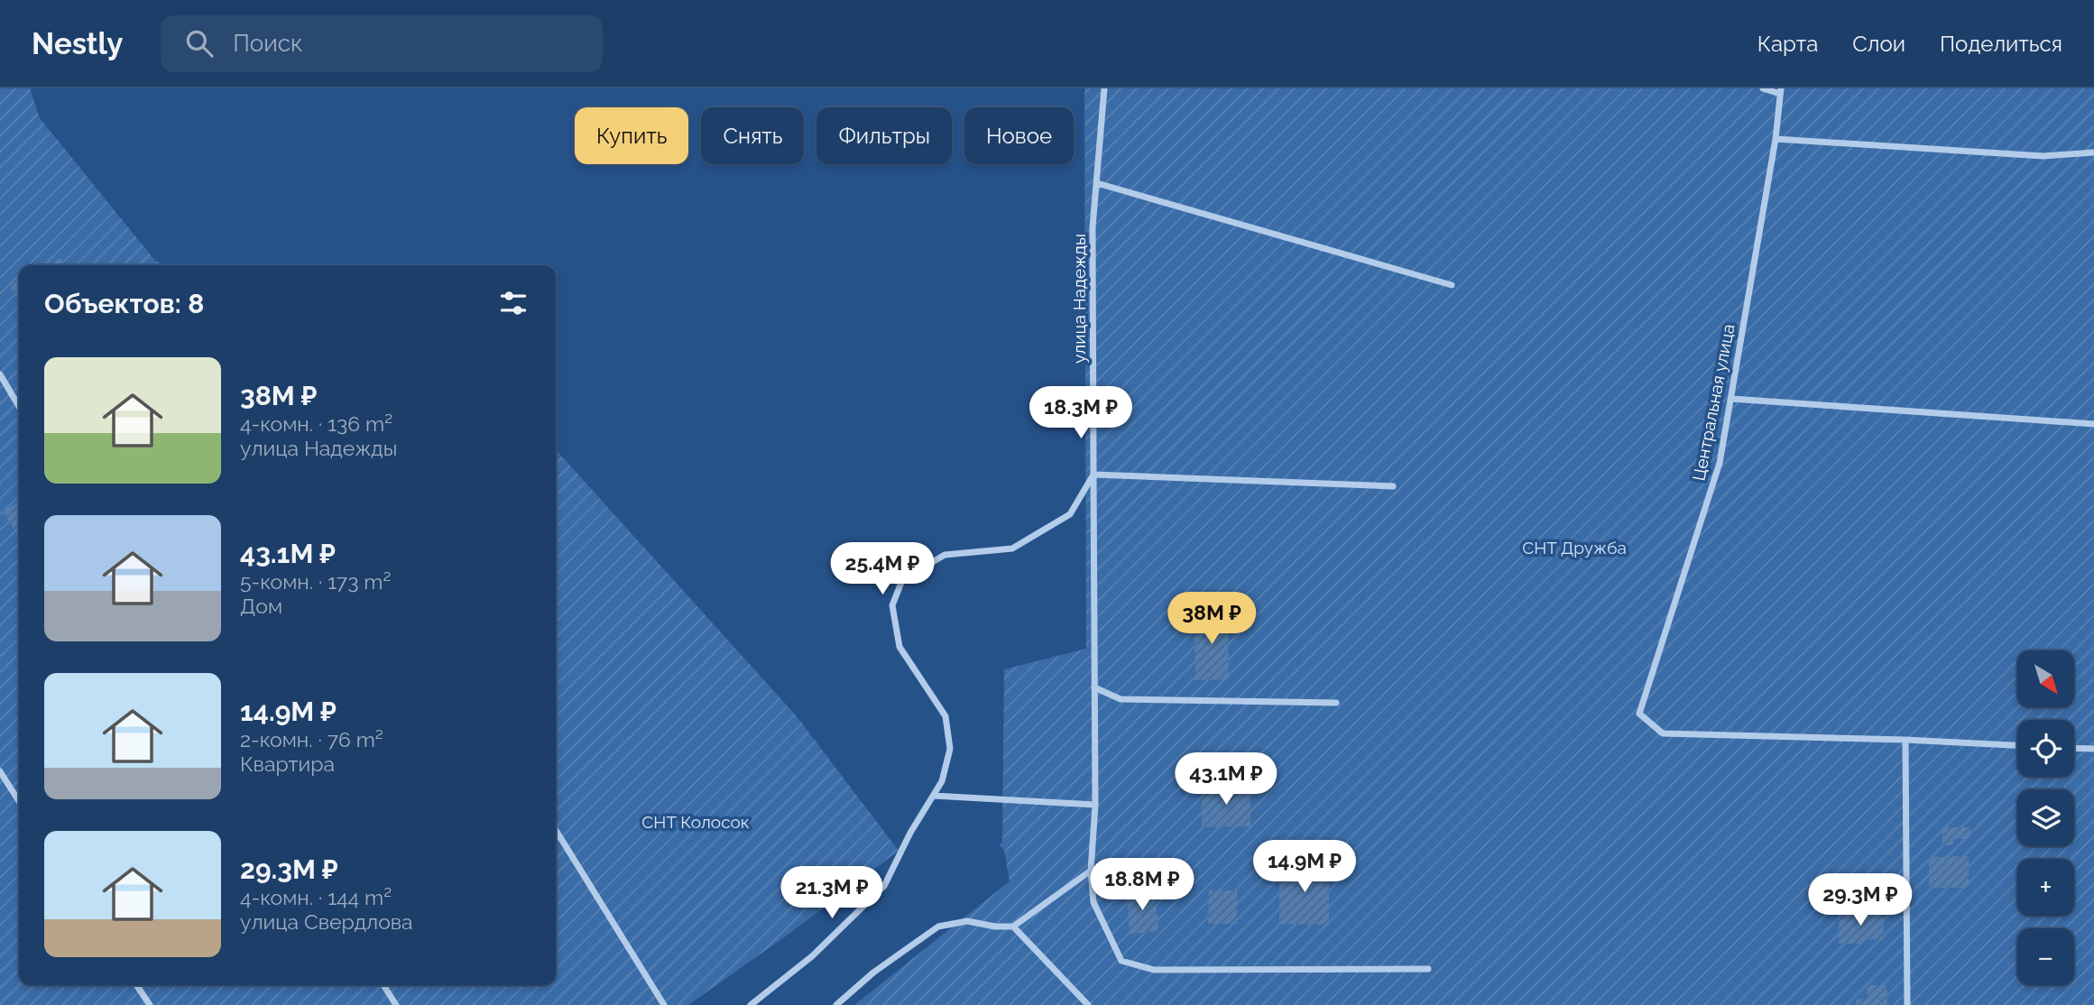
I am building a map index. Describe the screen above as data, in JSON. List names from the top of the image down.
{
  "streets": {
    "street": ["улица Надежды", "Центральная улица"]
  },
  "parks": ["СНТ Дружба", "СНТ Колосок"],
  "north": "bottom right",
  "page": {
    "header": "Nestly",
    "search": "Поиск",
    "nav": ["Карта", "Слои", "Поделиться"],
    "chip": [
      "Купить",
      "Снять",
      "Фильтры",
      "Новое"
    ],
    "heading": "Объектов: 8",
    "list": [
      {
        "name": "38M ₽",
        "note": "4-комн. · 136 m² · улица Надежды"
      },
      {
        "name": "43.1M ₽",
        "note": "5-комн. · 173 m² · Дом"
      },
      {
        "name": "14.9M ₽",
        "note": "2-комн. · 76 m² · Квартира"
      },
      {
        "name": "29.3M ₽",
        "note": "4-комн. · 144 m² · улица Свердлова"
      }
    ],
    "price": [
      "18.3M ₽",
      "25.4M ₽",
      "38M ₽",
      "43.1M ₽",
      "14.9M ₽",
      "18.8M ₽",
      "21.3M ₽",
      "29.3M ₽"
    ],
    "map_buttons": ["+", "−"]
  }
}
